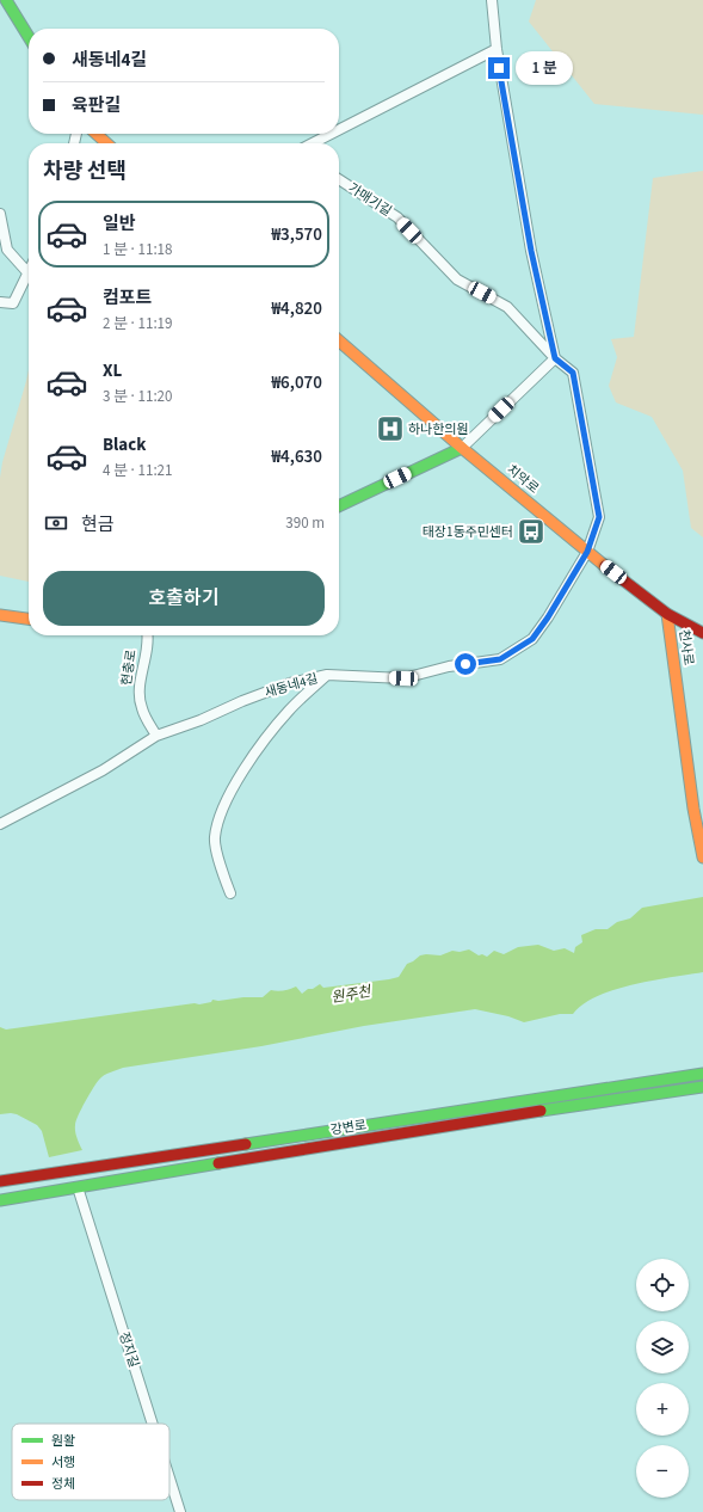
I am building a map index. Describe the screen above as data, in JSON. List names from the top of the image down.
{
  "streets": {
    "street": [
      "가매기길",
      "치악로",
      "천사로",
      "현충로",
      "새동네4길",
      "강변로",
      "정지길"
    ]
  },
  "crossings": [
    ["가매기길", "치악로"],
    ["가매기길", "새동네4길"],
    ["치악로", "천사로"],
    ["치악로", "새동네4길"],
    ["현충로", "새동네4길"],
    ["강변로", "정지길"]
  ],
  "water": ["원주천"],
  "places": {
    "hospital": ["하나한의원"],
    "bus stop": ["태장1동주민센터"]
  },
  "legend": ["원활", "서행", "정체"],
  "page": {
    "banner": ["새동네4길", "육판길"],
    "bubble": "1 분",
    "heading": "차량 선택",
    "list": [
      {
        "name": "일반",
        "note": "1 분 · 11:18",
        "value": "₩3,570"
      },
      {
        "name": "컴포트",
        "note": "2 분 · 11:19",
        "value": "₩4,820"
      },
      {
        "name": "XL",
        "note": "3 분 · 11:20",
        "value": "₩6,070"
      },
      {
        "name": "Black",
        "note": "4 분 · 11:21",
        "value": "₩4,630"
      }
    ],
    "pay": ["현금", "390 m"],
    "buttons": "호출하기",
    "map_buttons": ["+", "−"]
  }
}
